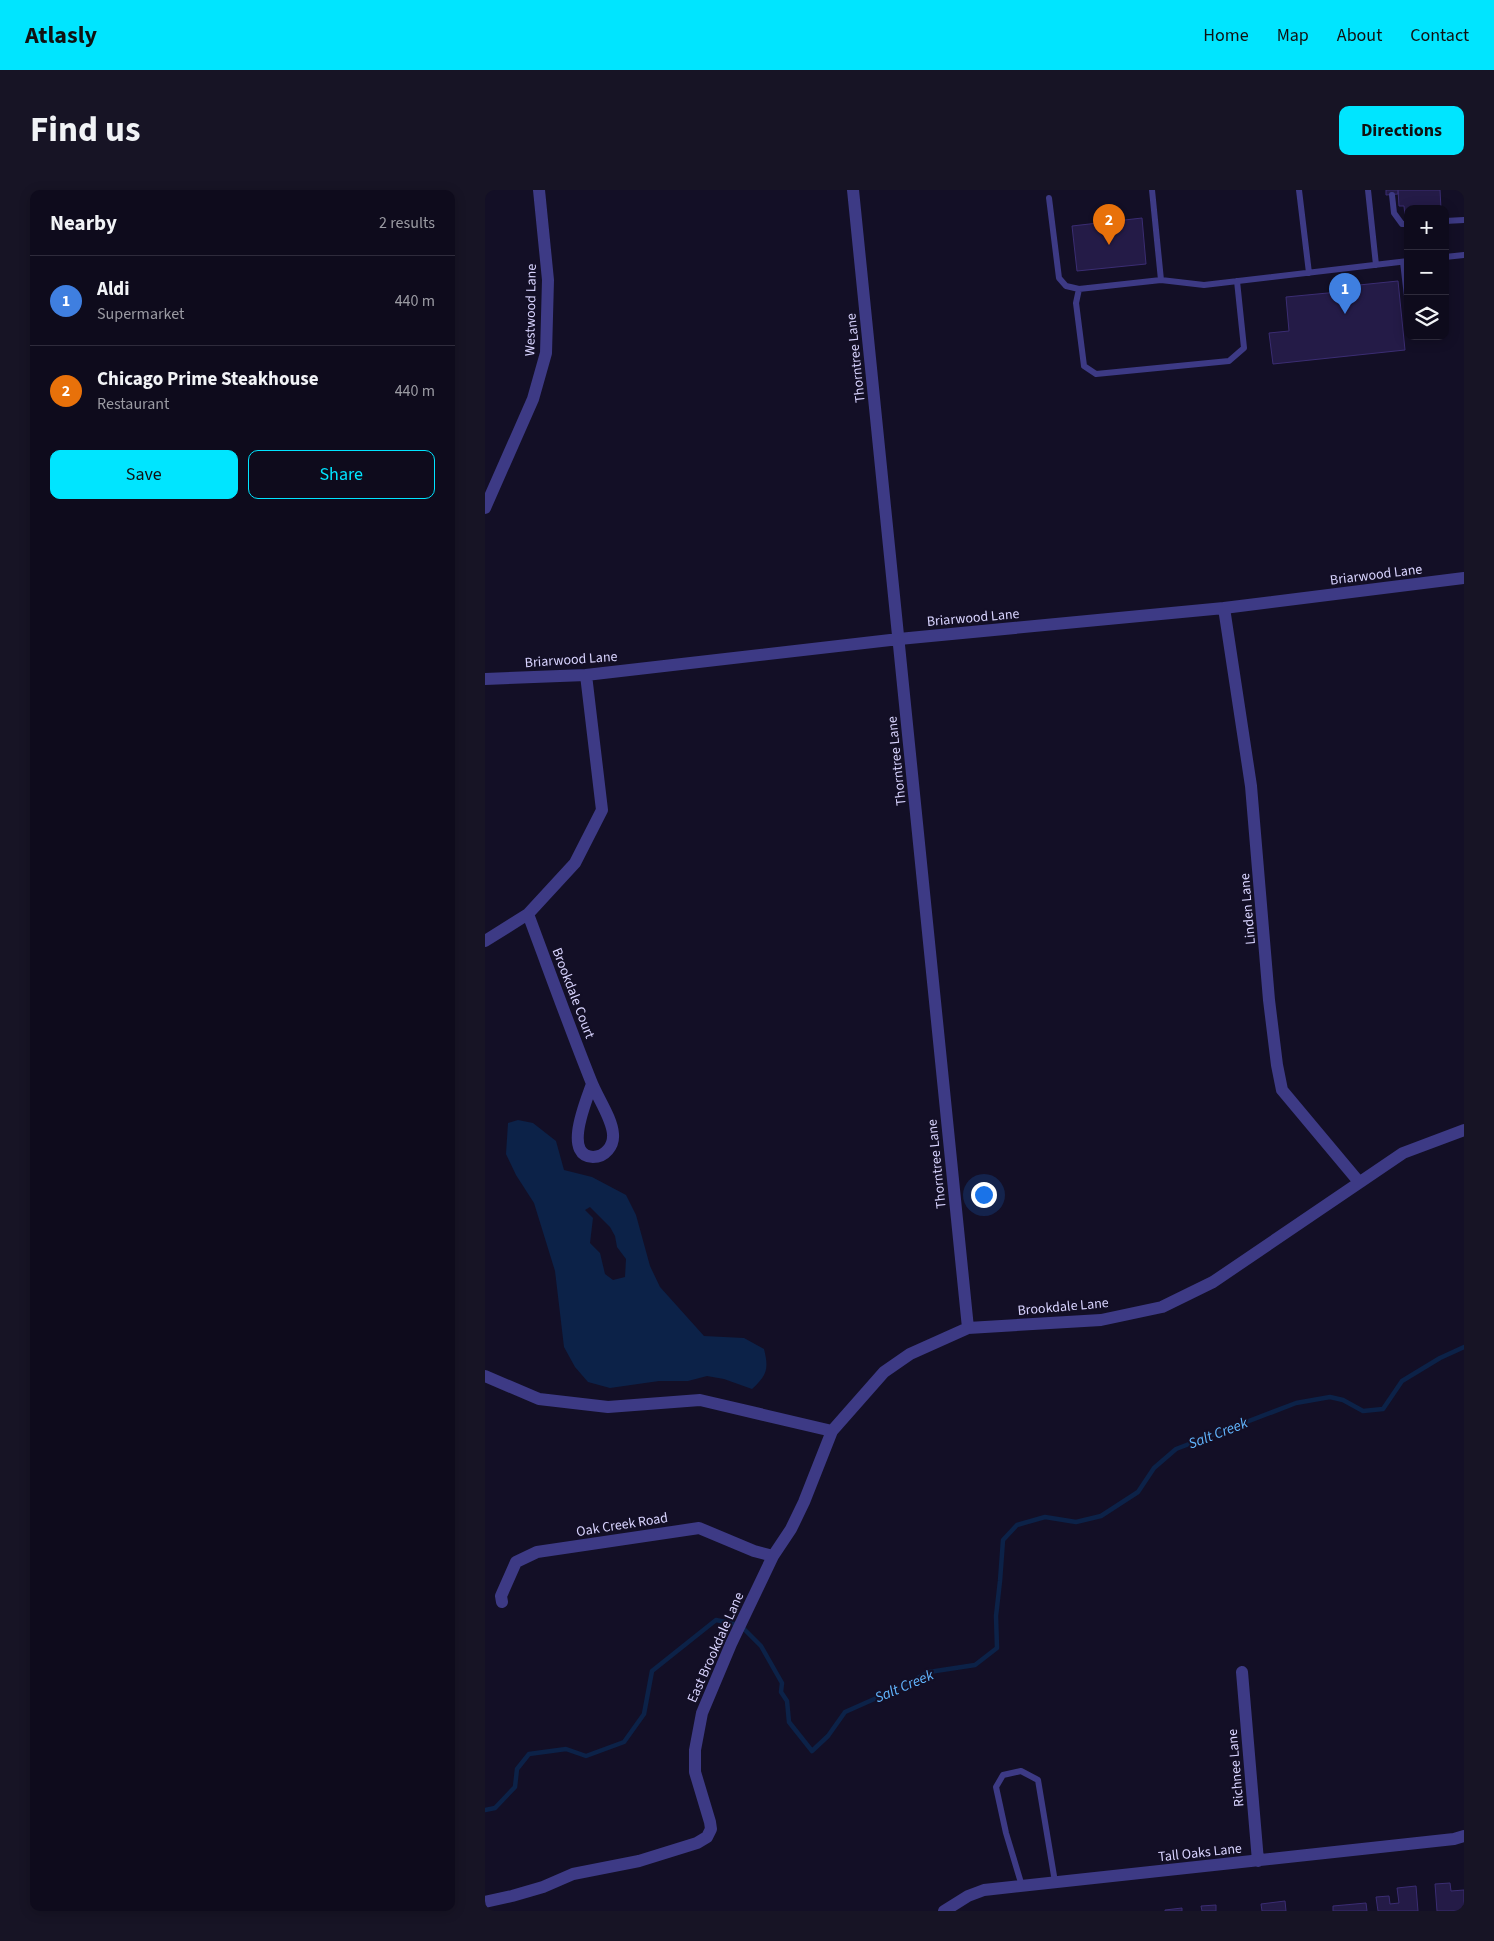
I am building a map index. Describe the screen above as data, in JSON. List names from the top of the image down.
{
  "streets": {
    "street": [
      "Westwood Lane",
      "Thorntree Lane",
      "Briarwood Lane",
      "Linden Lane",
      "Brookdale Court",
      "Brookdale Lane",
      "Oak Creek Road",
      "East Brookdale Lane",
      "Richnee Lane",
      "Tall Oaks Lane"
    ]
  },
  "crossings": [
    ["Thorntree Lane", "Briarwood Lane"],
    ["Thorntree Lane", "Brookdale Lane"],
    ["Briarwood Lane", "Linden Lane"],
    ["Linden Lane", "Brookdale Lane"],
    ["Brookdale Lane", "East Brookdale Lane"],
    ["Oak Creek Road", "East Brookdale Lane"],
    ["Richnee Lane", "Tall Oaks Lane"]
  ],
  "water": ["Salt Creek"],
  "page": {
    "header": "Atlasly",
    "nav": [
      "Home",
      "Map",
      "About",
      "Contact"
    ],
    "title": "Find us",
    "buttons": [
      "Directions",
      ["Save", "Share"]
    ],
    "heading": ["Nearby", "2 results"],
    "pins": ["2", "1"],
    "map_buttons": ["+", "−"],
    "list": [
      {
        "mark": "1",
        "name": "Aldi",
        "note": "Supermarket",
        "value": "440 m"
      },
      {
        "mark": "2",
        "name": "Chicago Prime Steakhouse",
        "note": "Restaurant",
        "value": "440 m"
      }
    ]
  }
}
